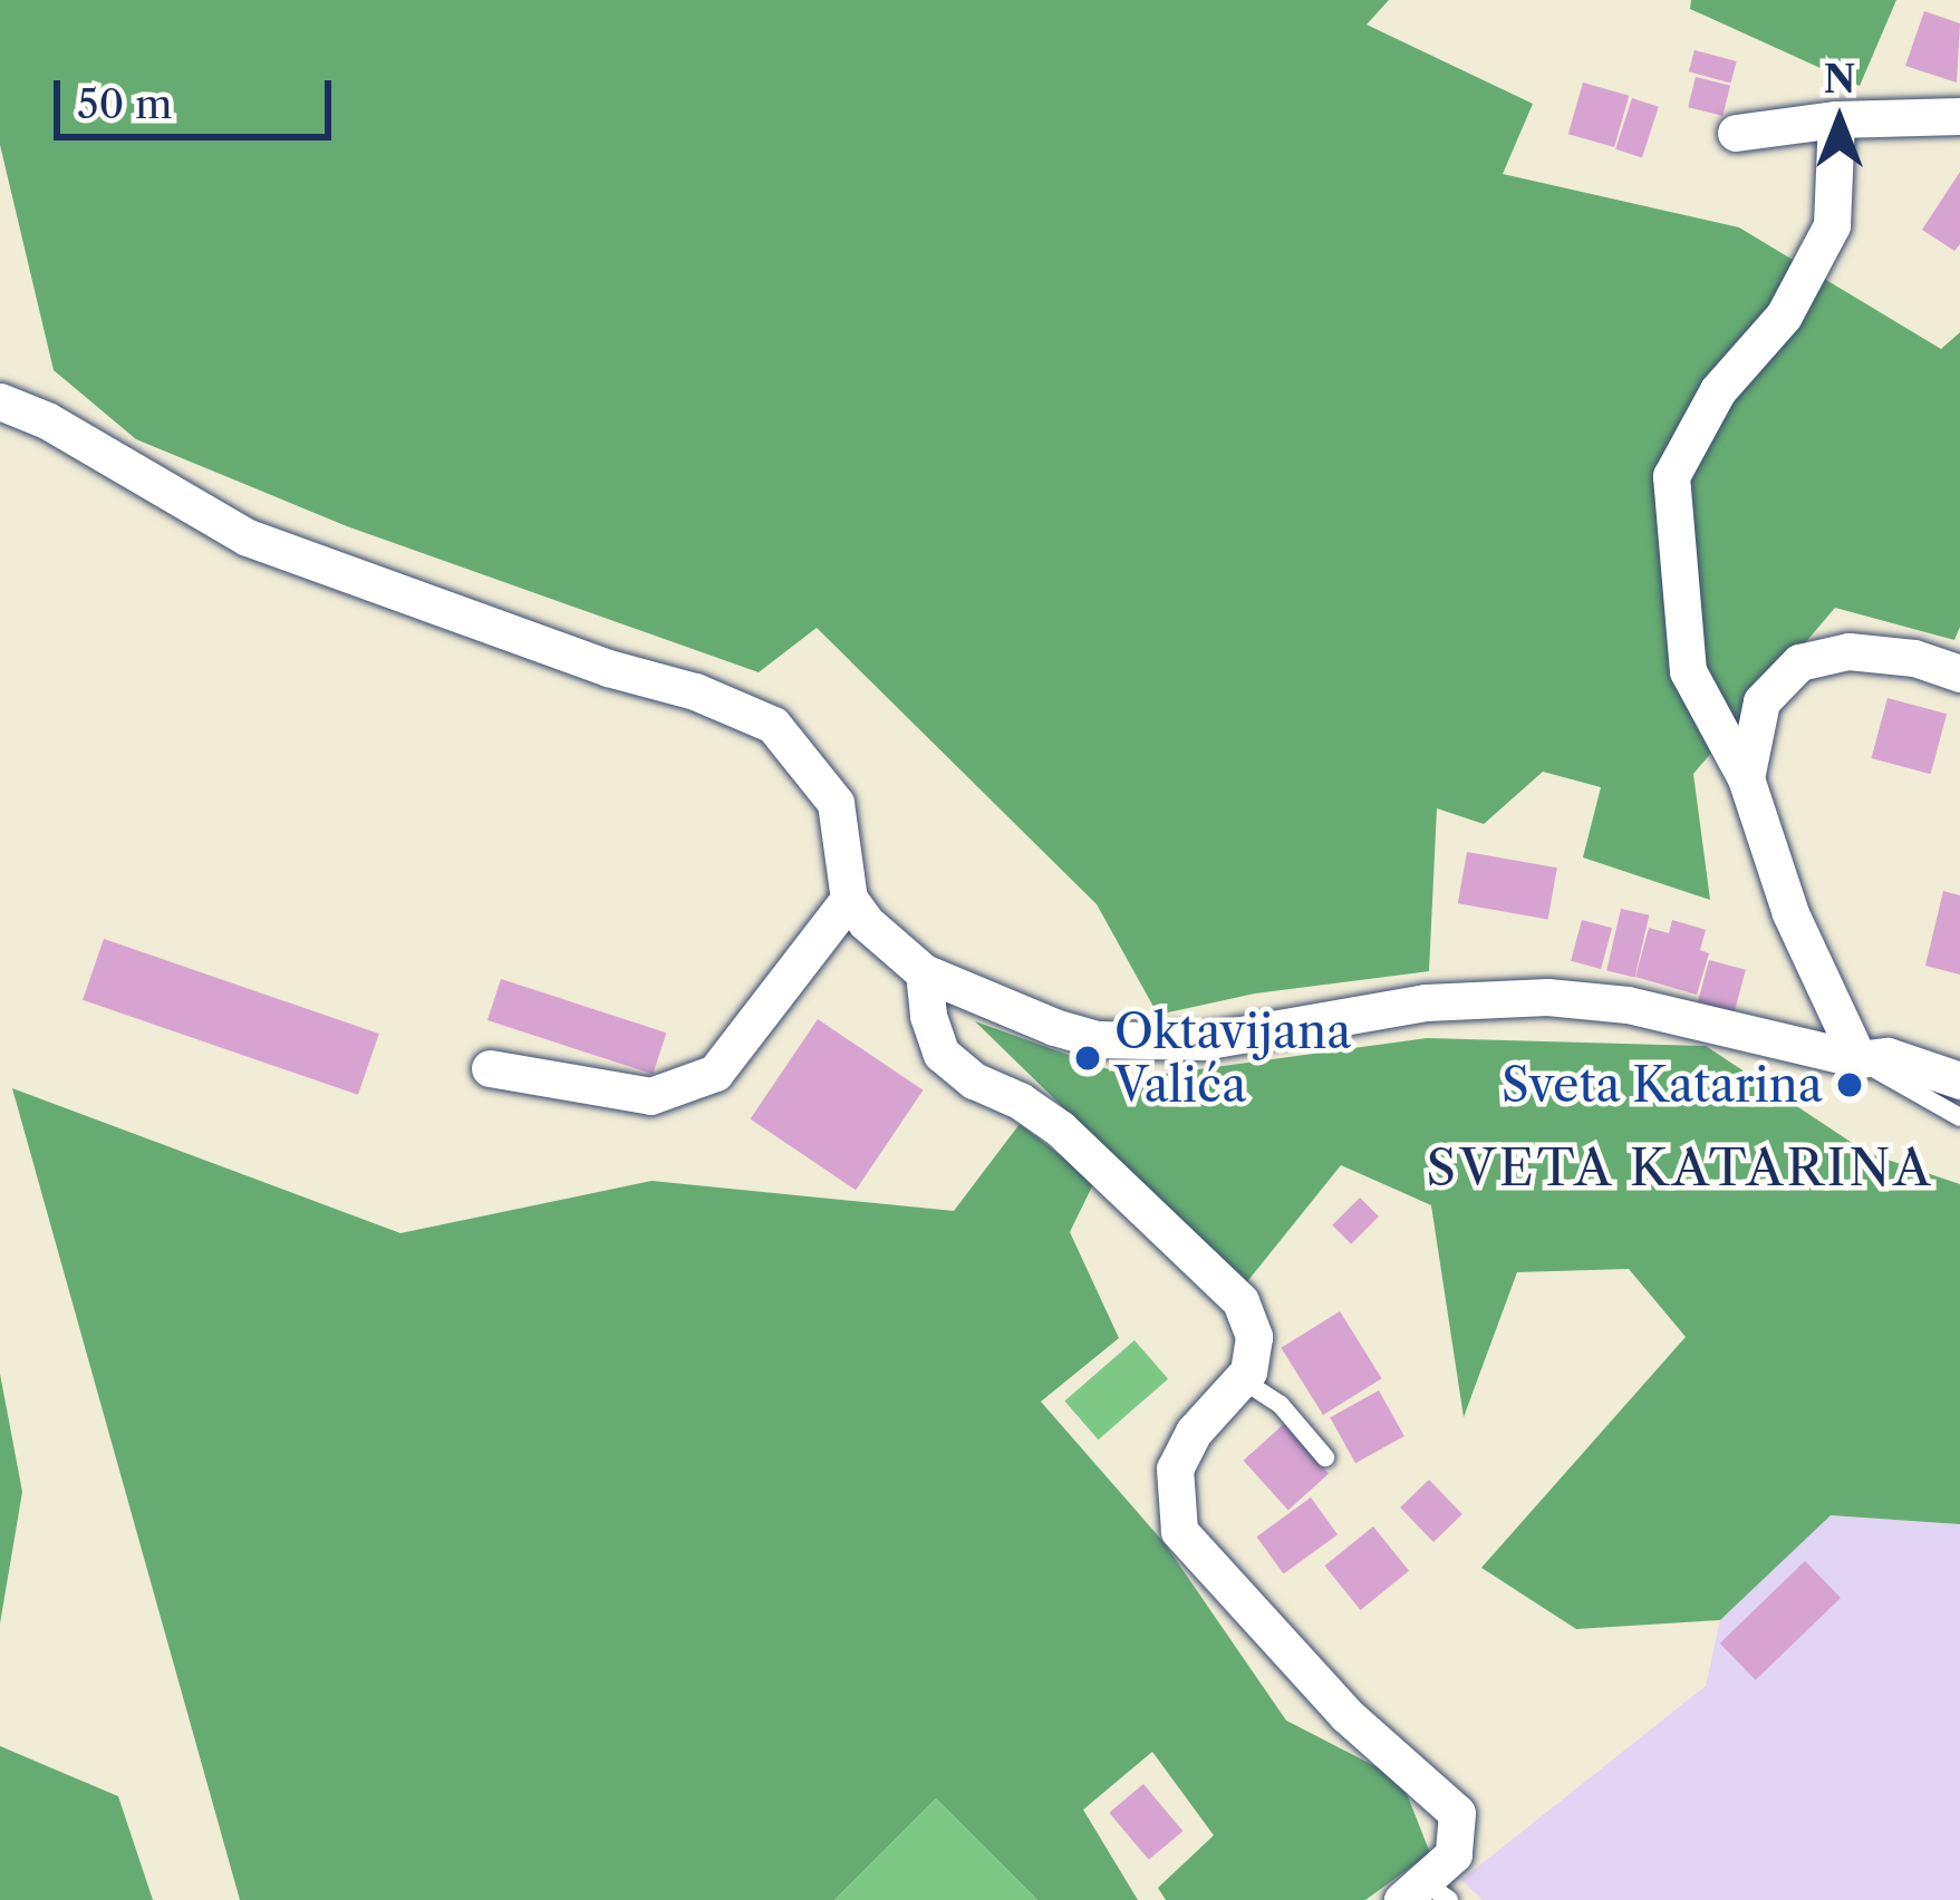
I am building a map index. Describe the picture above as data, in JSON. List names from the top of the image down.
{
  "districts": ["SVETA KATARINA"],
  "places": ["Oktavijana Valića", "Sveta Katarina"],
  "scale_bar": "50 m",
  "north": "top"
}
